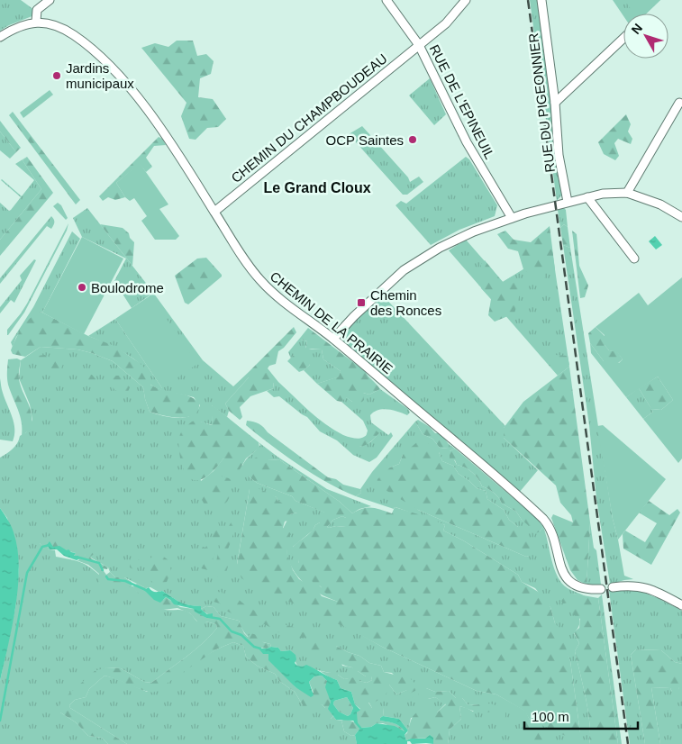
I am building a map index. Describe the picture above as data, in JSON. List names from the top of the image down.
{
  "streets": {
    "street": [
      "RUE DE L'EPINEUIL",
      "RUE DU PIGEONNIER",
      "CHEMIN DU CHAMPBOUDEAU",
      "CHEMIN DE LA PRAIRIE"
    ]
  },
  "crossings": [
    ["RUE DE L'EPINEUIL", "CHEMIN DU CHAMPBOUDEAU"],
    ["CHEMIN DU CHAMPBOUDEAU", "CHEMIN DE LA PRAIRIE"]
  ],
  "districts": ["Le Grand Cloux"],
  "places": {
    "other": ["Jardins municipaux", "OCP Saintes", "Boulodrome"],
    "transit": ["Chemin des Ronces"]
  },
  "scale_bar": "100 m",
  "north": "top left"
}
